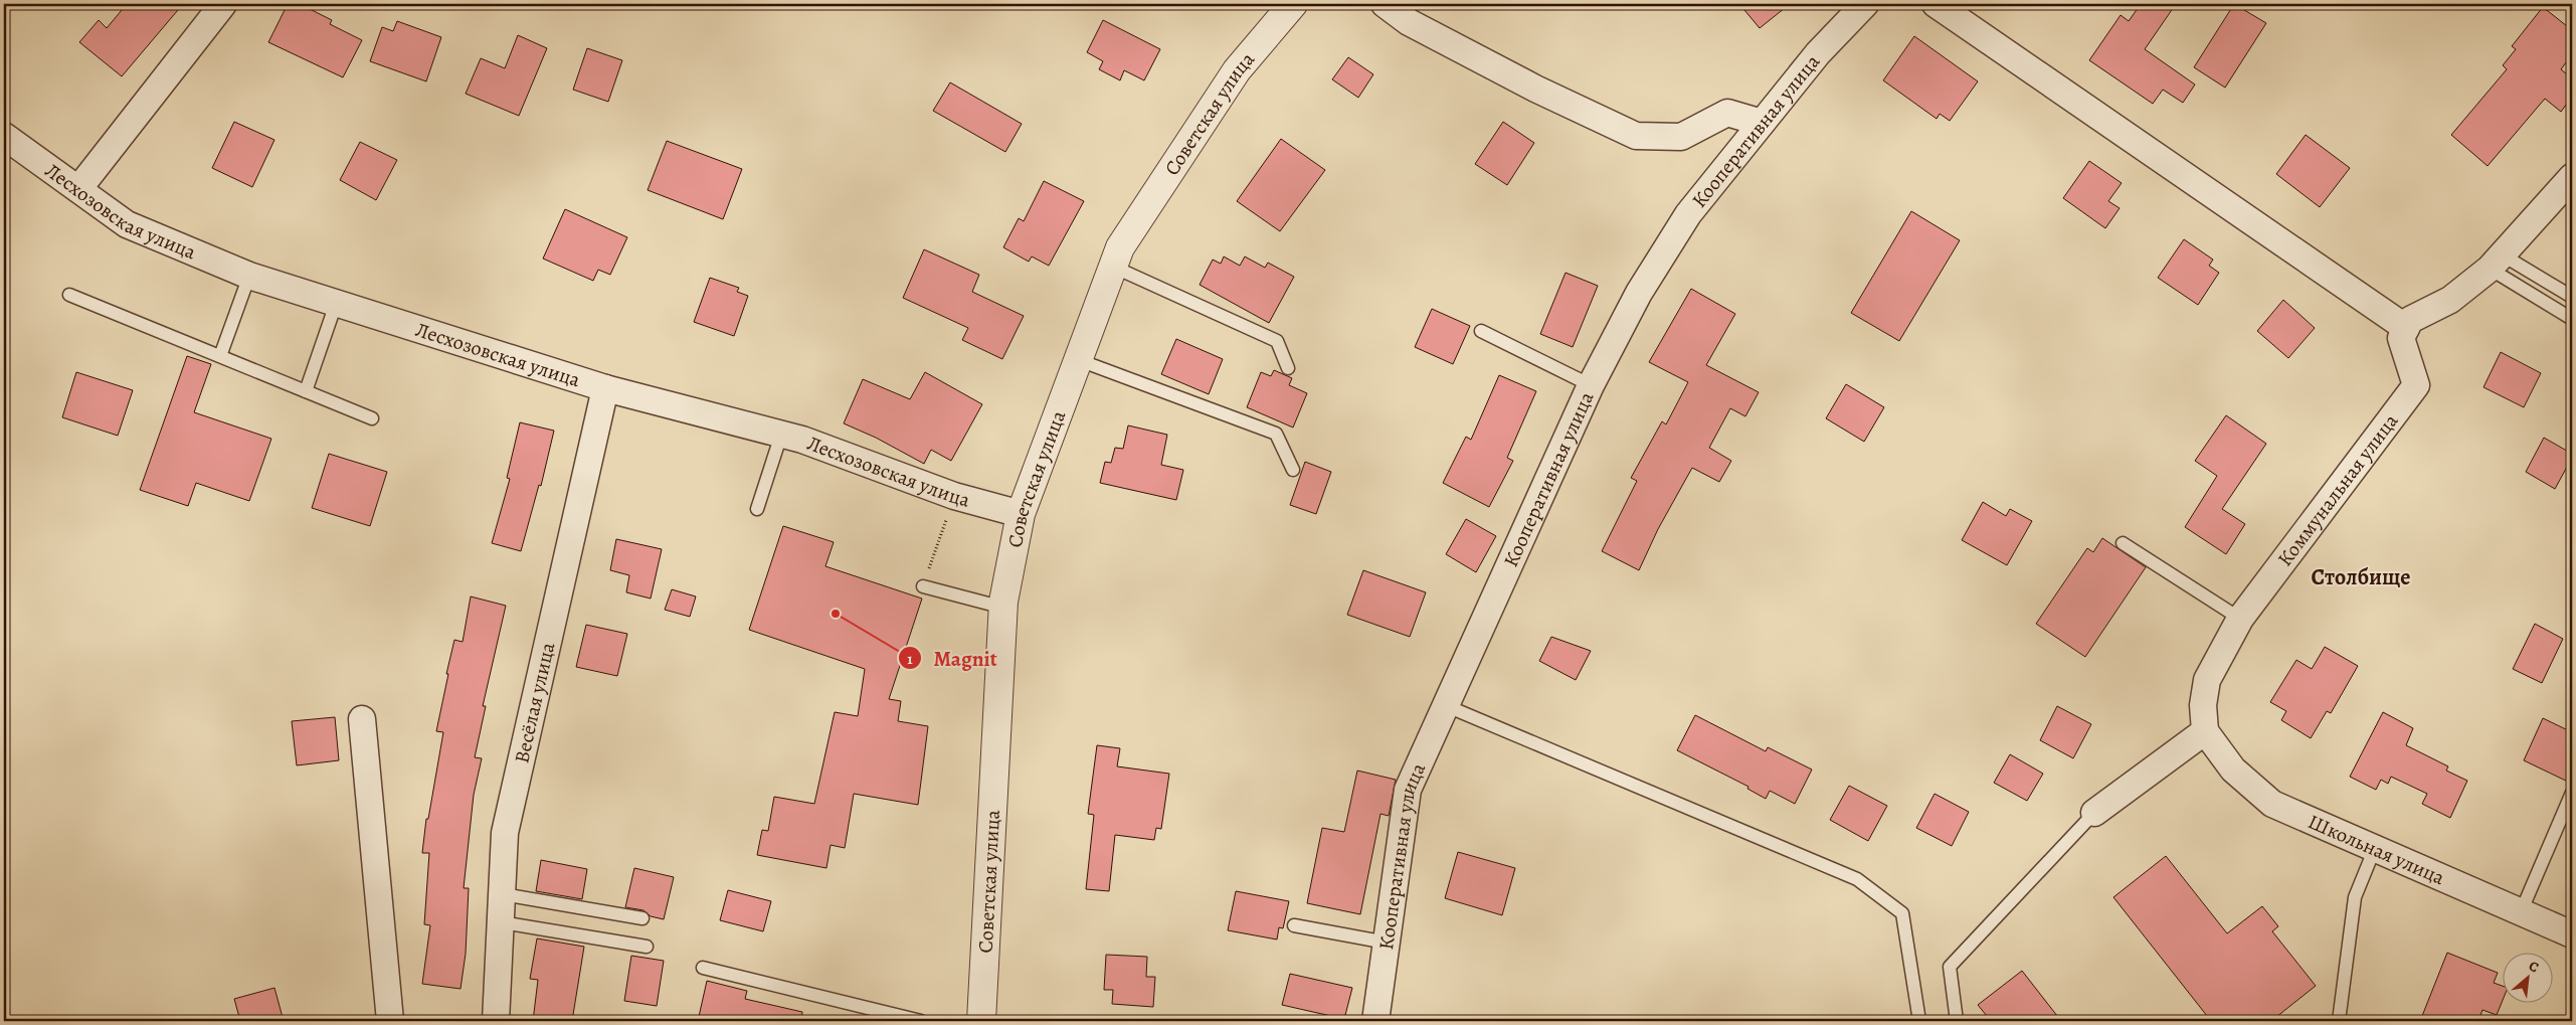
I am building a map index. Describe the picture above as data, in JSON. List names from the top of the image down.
{
  "streets": {
    "street": [
      "Советская улица",
      "Кооперативная улица",
      "Лесхозовская улица",
      "Коммунальная улица",
      "Весёлая улица",
      "Школьная улица"
    ]
  },
  "crossings": [
    ["Советская улица", "Лесхозовская улица"],
    ["Лесхозовская улица", "Весёлая улица"],
    ["Коммунальная улица", "Школьная улица"]
  ],
  "districts": ["Столбище"],
  "places": ["Magnit"],
  "north": "top right"
}
